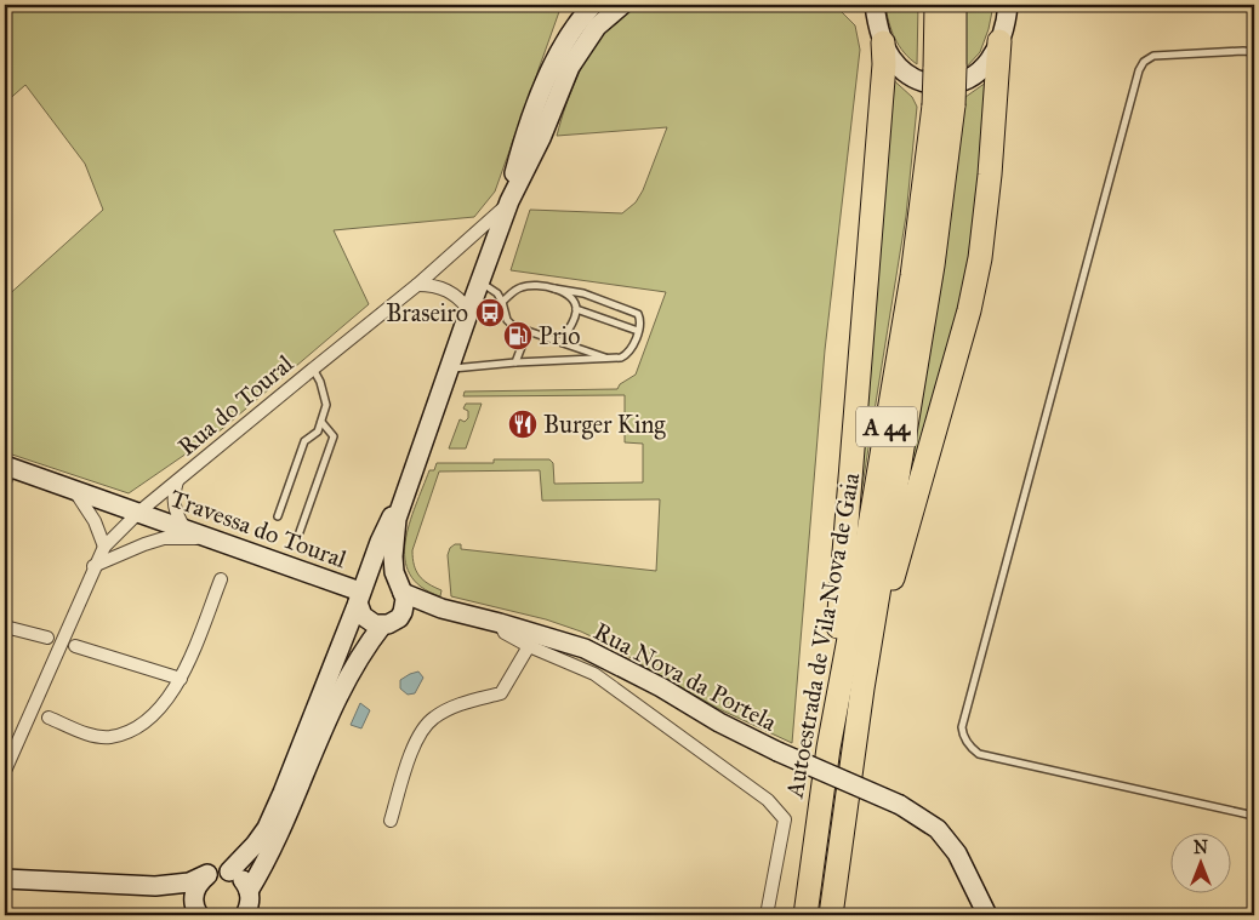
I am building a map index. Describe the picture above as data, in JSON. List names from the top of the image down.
{
  "streets": {
    "highway": ["A 44", "Autoestrada de Vila Nova de Gaia"],
    "main road": ["Travessa do Toural", "Rua Nova da Portela"],
    "street": ["Rua do Toural"]
  },
  "crossings": [
    ["Rua do Toural", "Travessa do Toural"],
    ["Travessa do Toural", "Rua Nova da Portela"]
  ],
  "places": {
    "bus stop": ["Braseiro"],
    "fuel station": ["Prio"],
    "restaurant": ["Burger King"]
  },
  "north": "top"
}
